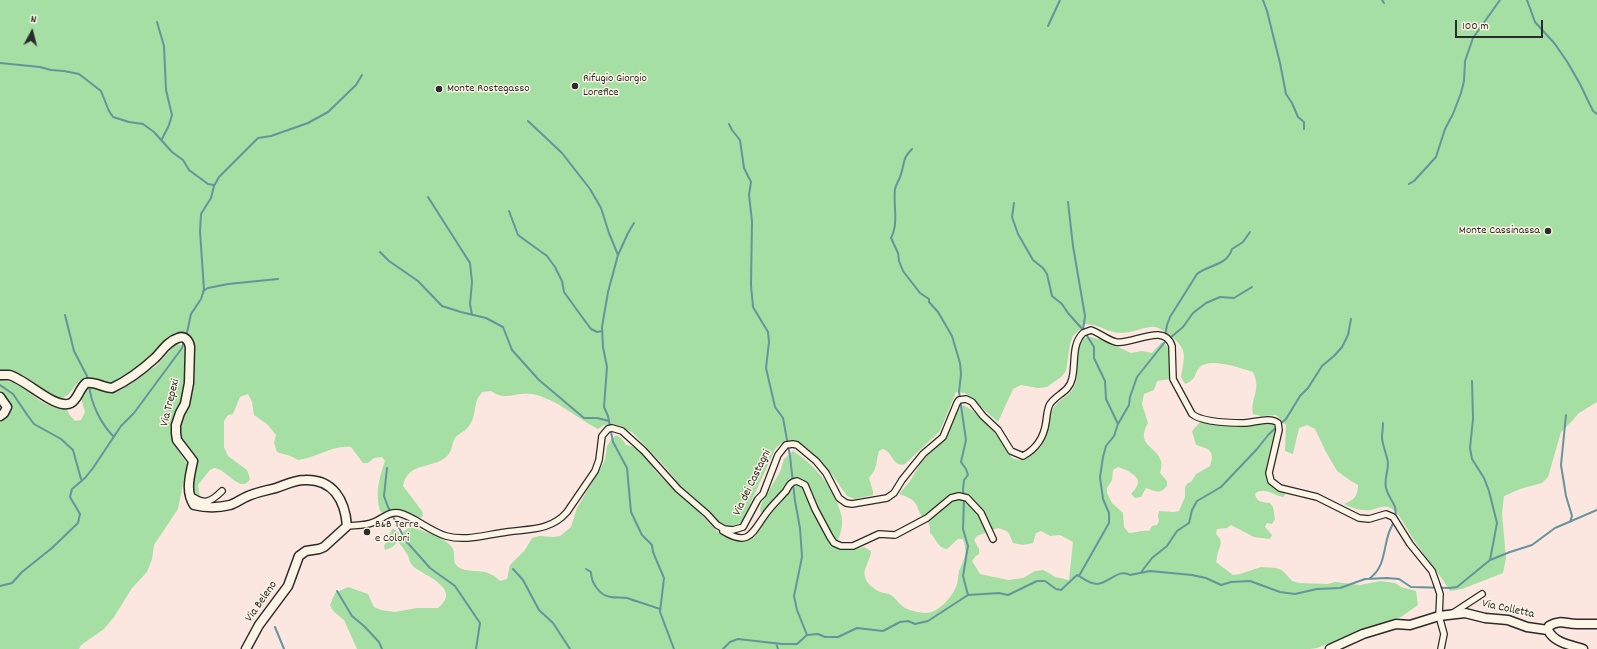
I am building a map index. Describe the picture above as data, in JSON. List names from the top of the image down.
{
  "streets": {
    "street": [
      "Via Trepexi",
      "Via dei Castagni",
      "Via Beleno",
      "Via Colletta"
    ]
  },
  "crossings": [
    ["Via dei Castagni", "Via Colletta"]
  ],
  "places": [
    "Rifugio Giorgio Lorefice",
    "Monte Rostegasso",
    "Monte Cassinassa",
    "B&B Terre e Colori"
  ],
  "scale_bar": "100 m",
  "north": "top"
}
